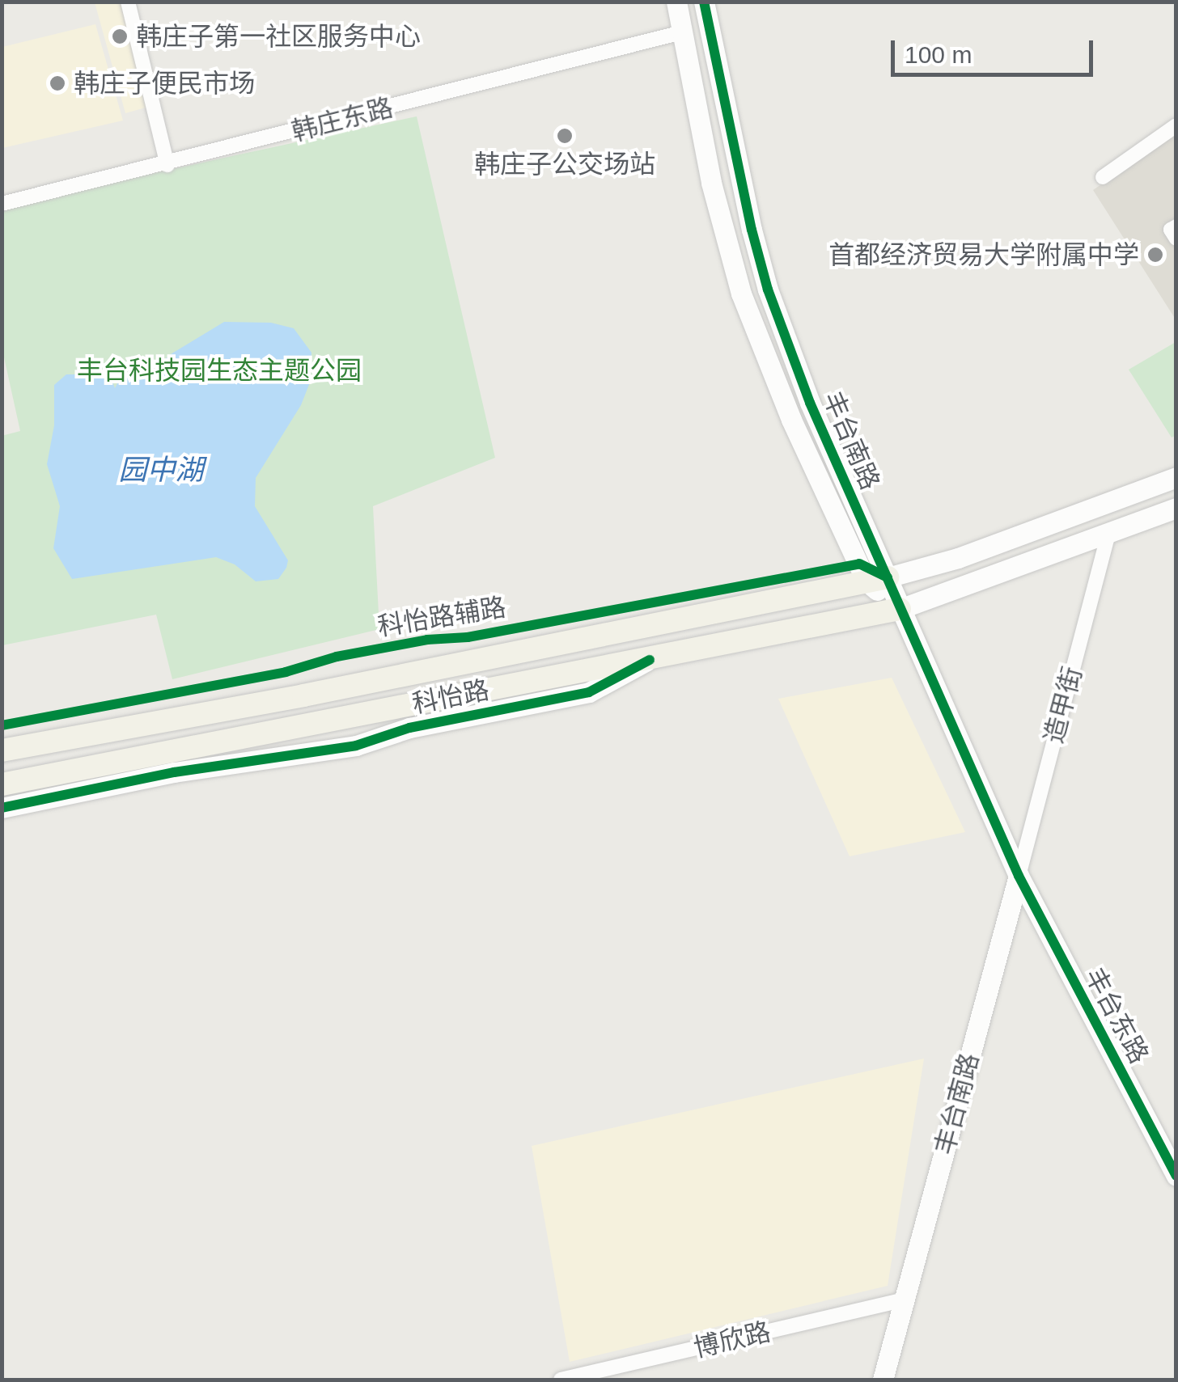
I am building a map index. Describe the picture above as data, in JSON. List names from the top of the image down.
{
  "streets": {
    "main road": ["科怡路"],
    "street": [
      "韩庄东路",
      "丰台南路",
      "造甲街",
      "丰台东路",
      "博欣路"
    ],
    "cycle path": ["科怡路辅路"]
  },
  "crossings": [
    ["韩庄东路", "丰台南路"],
    ["丰台南路", "科怡路"],
    ["丰台南路", "造甲街"],
    ["丰台南路", "丰台东路"],
    ["丰台南路", "博欣路"],
    ["造甲街", "丰台东路"]
  ],
  "water": ["园中湖"],
  "parks": ["丰台科技园生态主题公园"],
  "places": [
    "韩庄子第一社区服务中心",
    "韩庄子便民市场",
    "韩庄子公交场站",
    "首都经济贸易大学附属中学"
  ],
  "scale_bar": "100 m"
}
